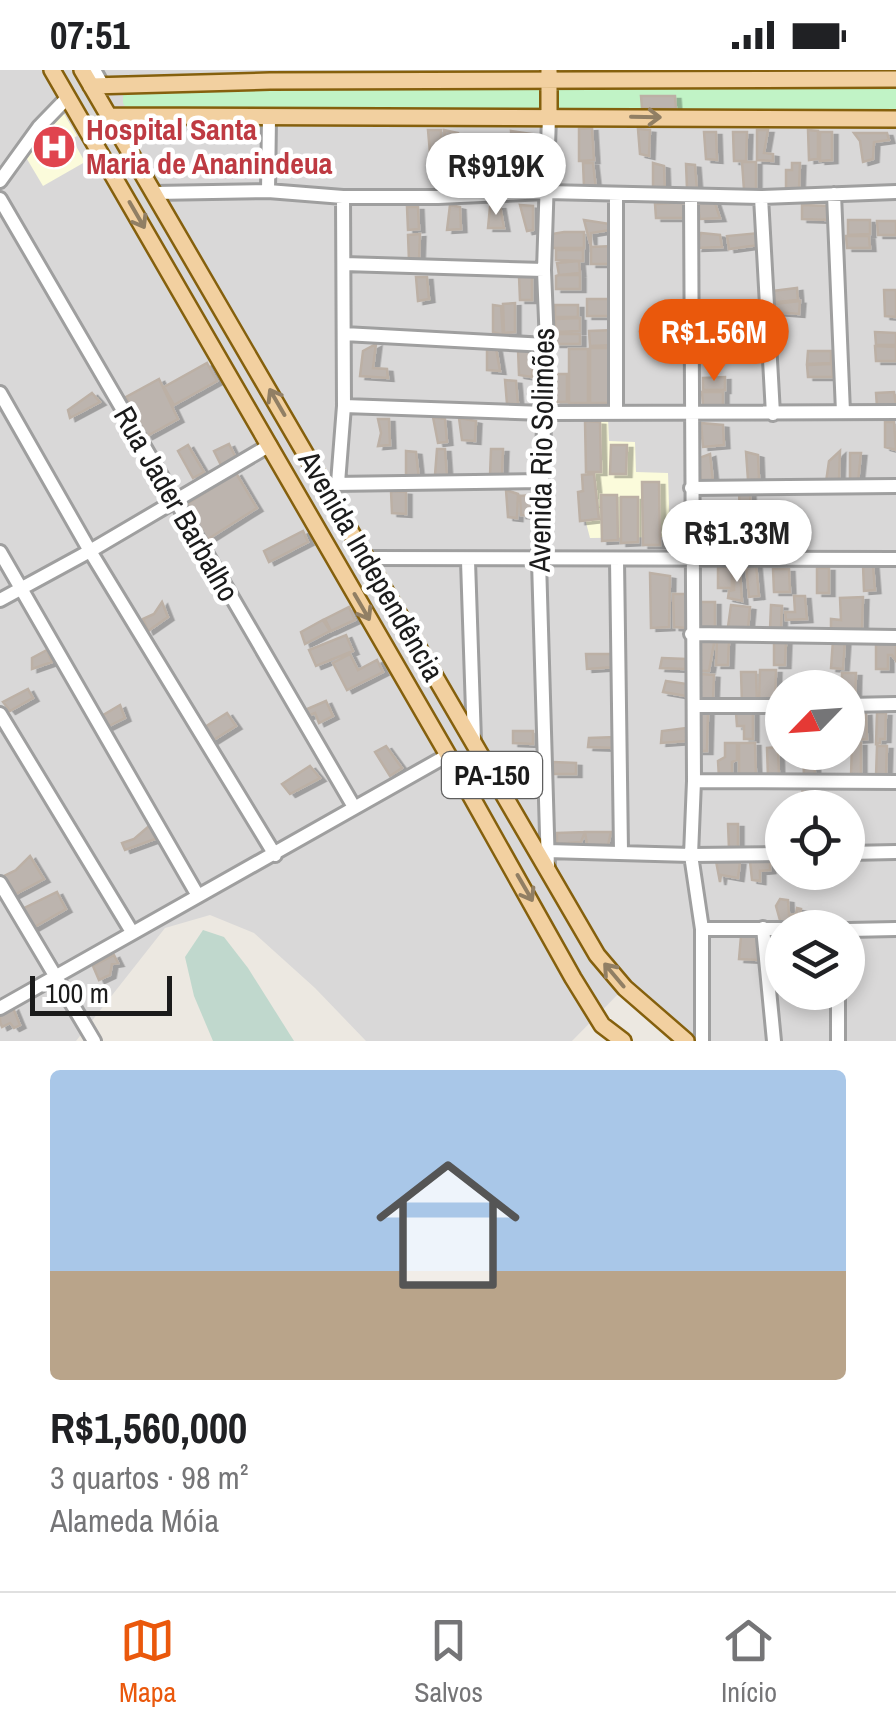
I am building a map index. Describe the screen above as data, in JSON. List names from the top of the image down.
{
  "streets": {
    "main road": ["Avenida Rio Solimões", "Avenida Independência", "PA-150"],
    "street": ["Rua Jader Barbalho"]
  },
  "places": {
    "hospital": ["Hospital Santa Maria de Ananindeua"]
  },
  "scale_bar": "100 m",
  "north": "bottom left",
  "page": {
    "status": "07:51",
    "price": ["R$919K", "R$1.56M", "R$1.33M"],
    "scale": "100 m",
    "list": [
      {
        "name": "R$1,560,000",
        "note": "3 quartos · 98 m² · Alameda Móia"
      }
    ],
    "tabs": ["Mapa", "Salvos", "Início"]
  }
}
